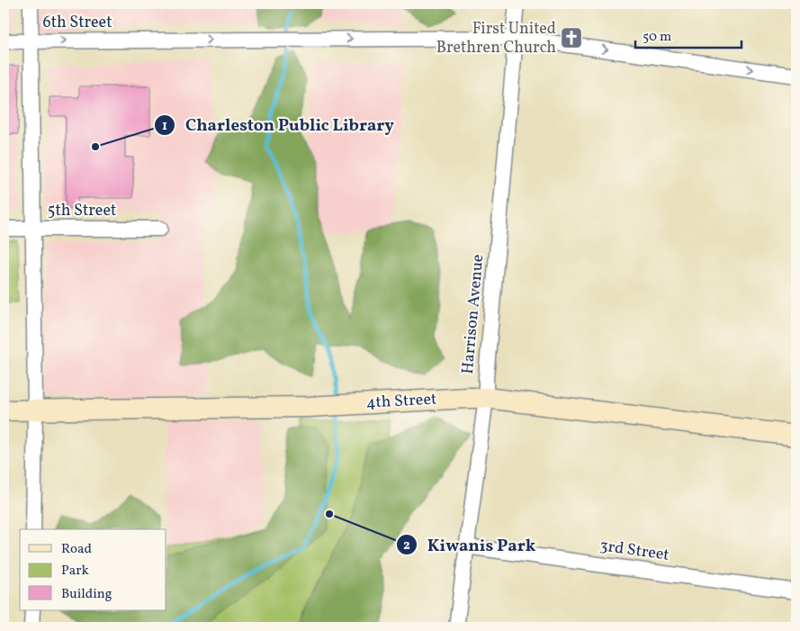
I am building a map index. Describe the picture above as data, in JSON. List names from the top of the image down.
{
  "streets": {
    "street": [
      "6th Street",
      "5th Street",
      "Harrison Avenue",
      "4th Street",
      "3rd Street"
    ]
  },
  "crossings": [
    ["6th Street", "Harrison Avenue"],
    ["Harrison Avenue", "4th Street"],
    ["Harrison Avenue", "3rd Street"]
  ],
  "one_way": ["6th Street"],
  "places": {
    "church": ["First United Brethren Church"],
    "other": ["Charleston Public Library", "Kiwanis Park"]
  },
  "legend": ["Road", "Park", "Building"],
  "scale_bar": "50 m"
}
